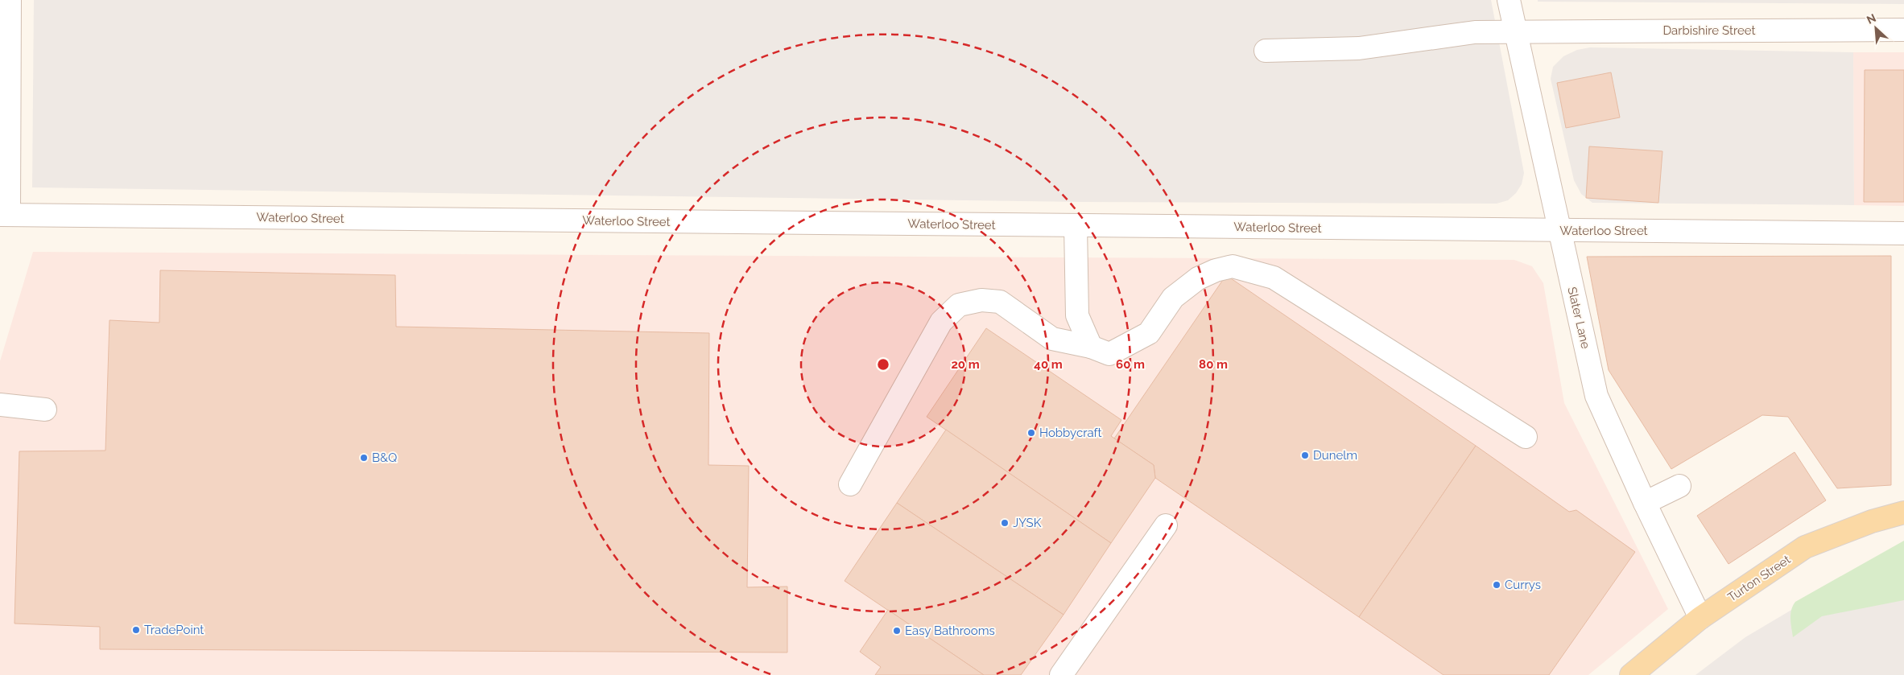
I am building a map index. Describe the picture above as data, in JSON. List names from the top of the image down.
{
  "streets": {
    "main road": ["Turton Street"],
    "street": ["Darbishire Street", "Waterloo Street", "Slater Lane"]
  },
  "crossings": [
    ["Darbishire Street", "Slater Lane"],
    ["Waterloo Street", "Slater Lane"],
    ["Slater Lane", "Turton Street"]
  ],
  "places": [
    "Hobbycraft",
    "Dunelm",
    "B&Q",
    "JYSK",
    "Currys",
    "TradePoint",
    "Easy Bathrooms"
  ],
  "north": "top left",
  "rings": [
    "20 m",
    "40 m",
    "60 m",
    "80 m"
  ]
}
